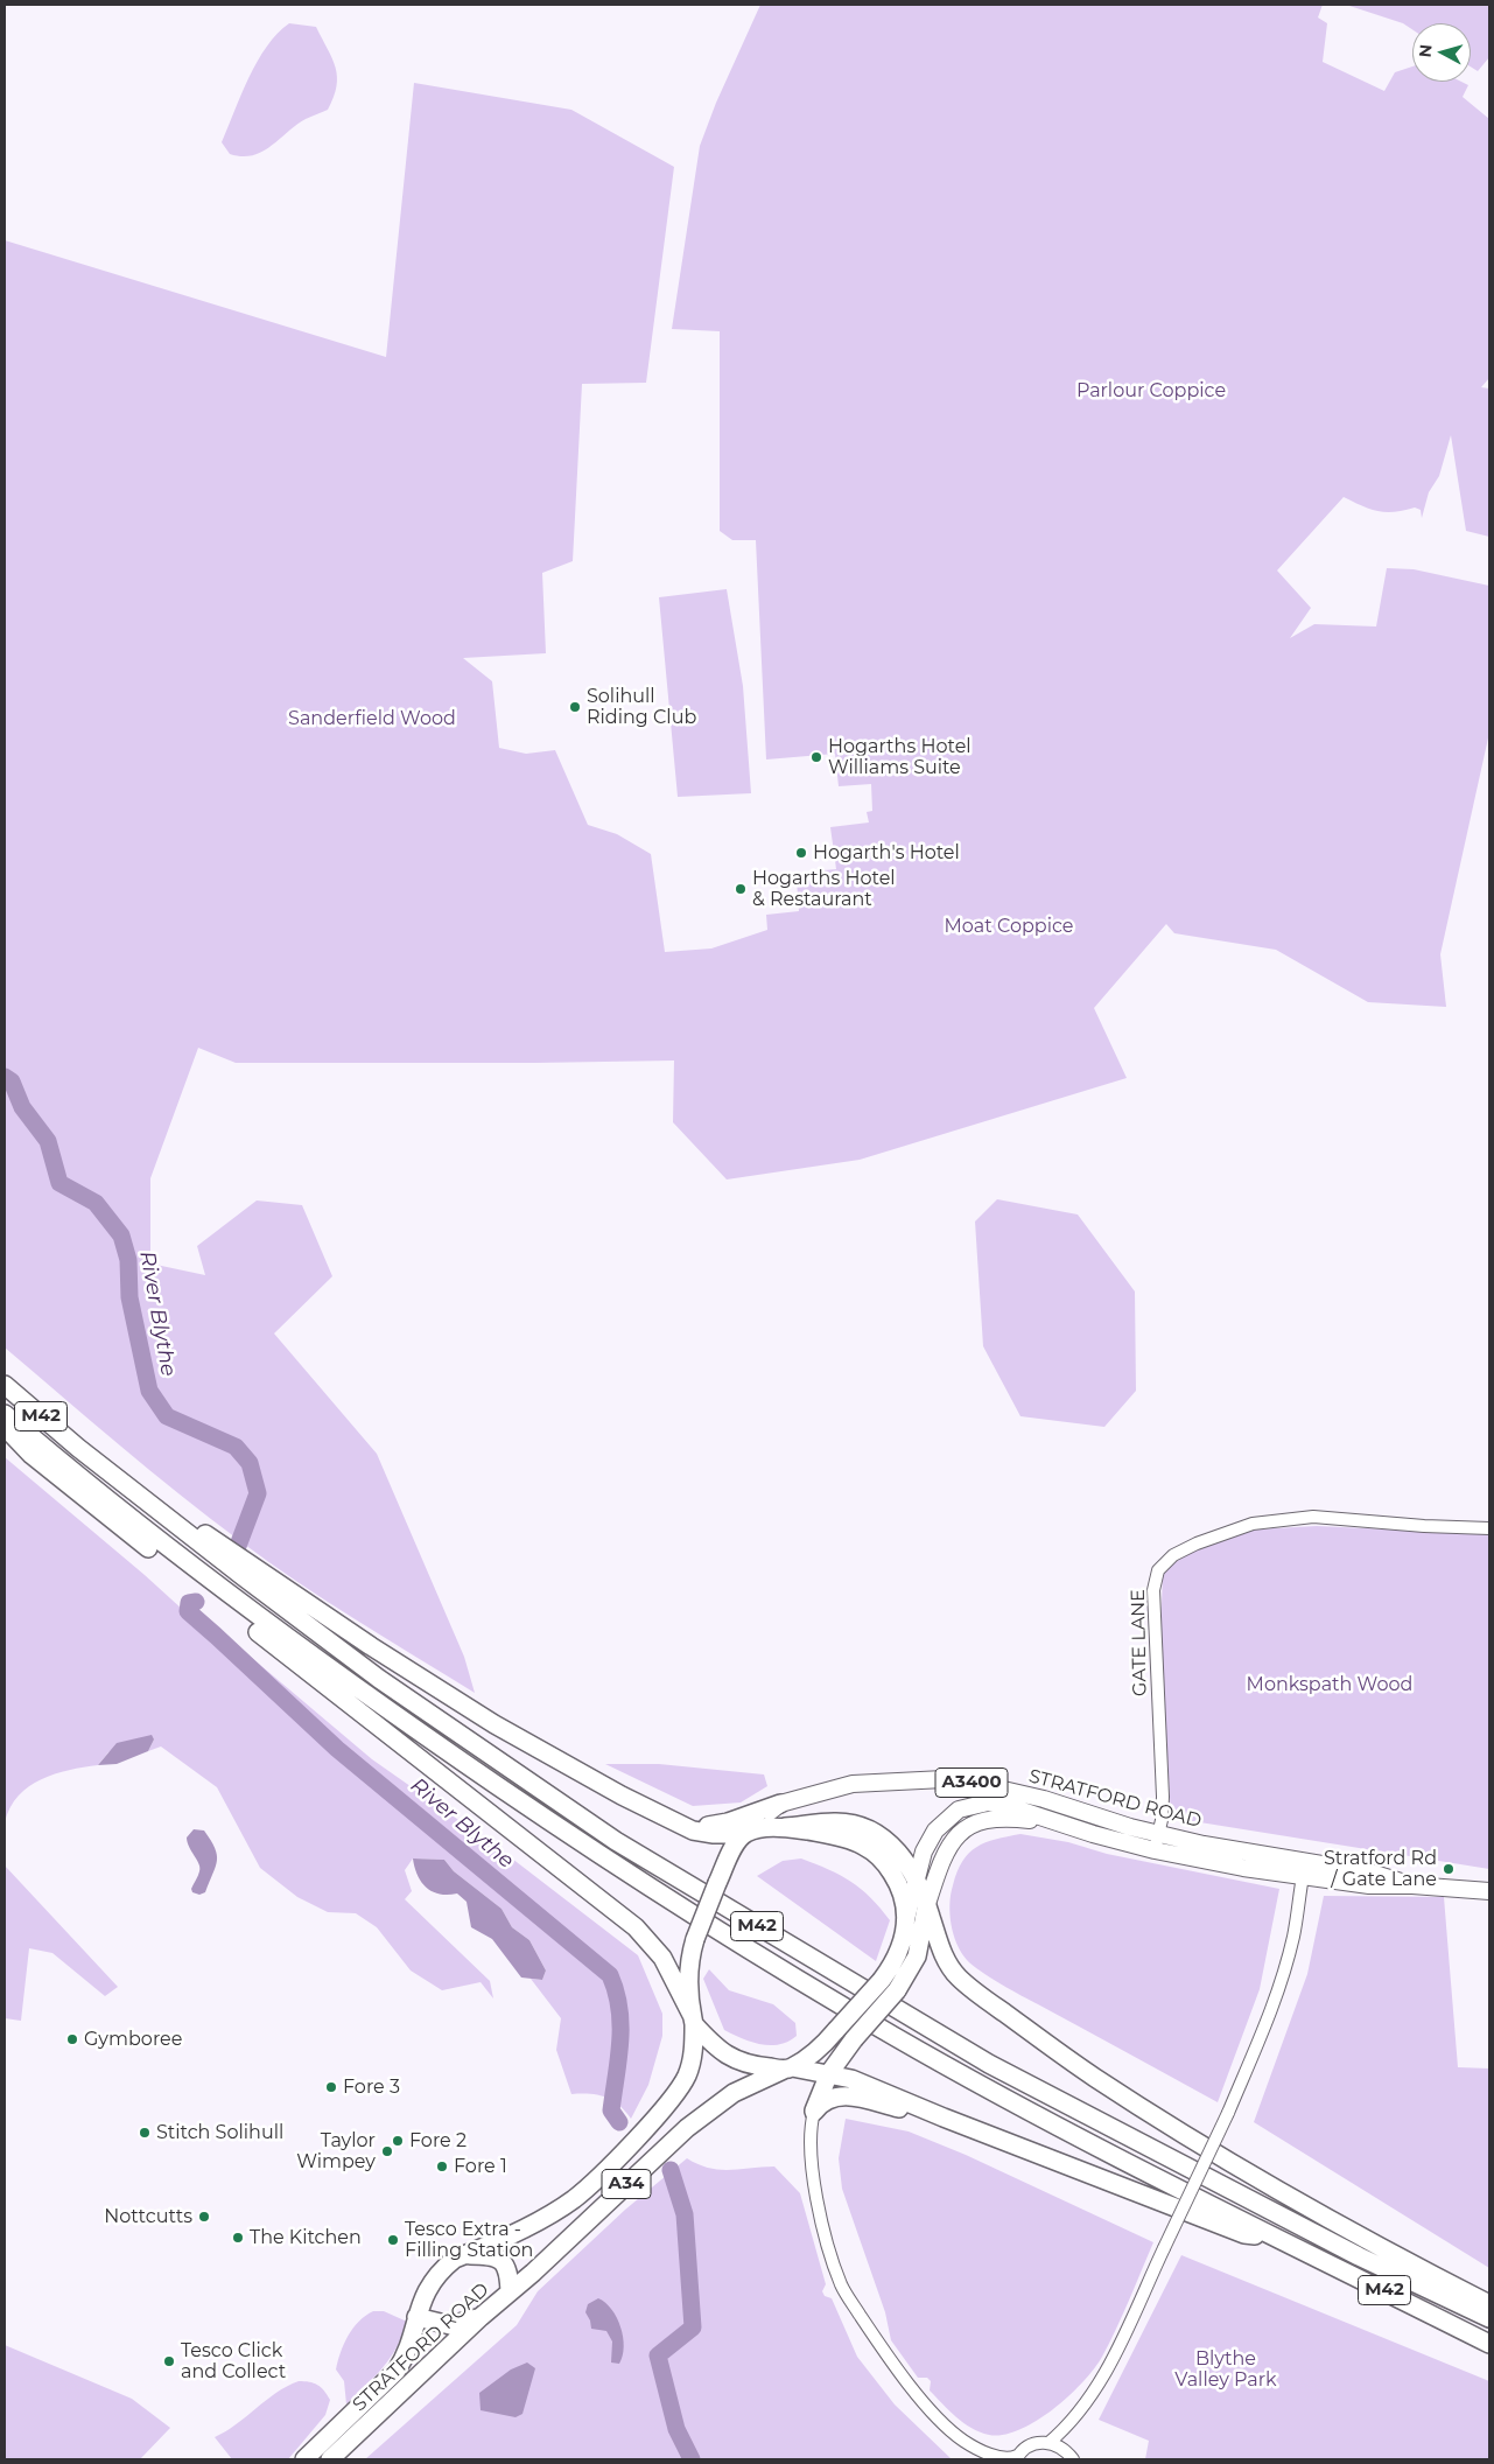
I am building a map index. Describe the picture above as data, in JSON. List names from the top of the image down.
{
  "streets": {
    "highway": ["M42", "STRATFORD ROAD", "A34"],
    "main road": ["A3400"],
    "street": ["GATE LANE"]
  },
  "crossings": [
    ["GATE LANE", "STRATFORD ROAD"],
    ["STRATFORD ROAD", "A34"]
  ],
  "water": ["River Blythe"],
  "parks": [
    "Parlour Coppice",
    "Sanderfield Wood",
    "Moat Coppice",
    "Monkspath Wood",
    "Blythe Valley Park"
  ],
  "places": [
    "Solihull Riding Club",
    "Hogarths Hotel Williams Suite",
    "Hogarth's Hotel",
    "Hogarths Hotel & Restaurant",
    "Stratford Rd / Gate Lane",
    "Gymboree",
    "Fore 3",
    "Stitch Solihull",
    "Fore 2",
    "Taylor Wimpey",
    "Fore 1",
    "Nottcutts",
    "The Kitchen",
    "Tesco Extra - Filling Station",
    "Tesco Click and Collect"
  ],
  "north": "left"
}
